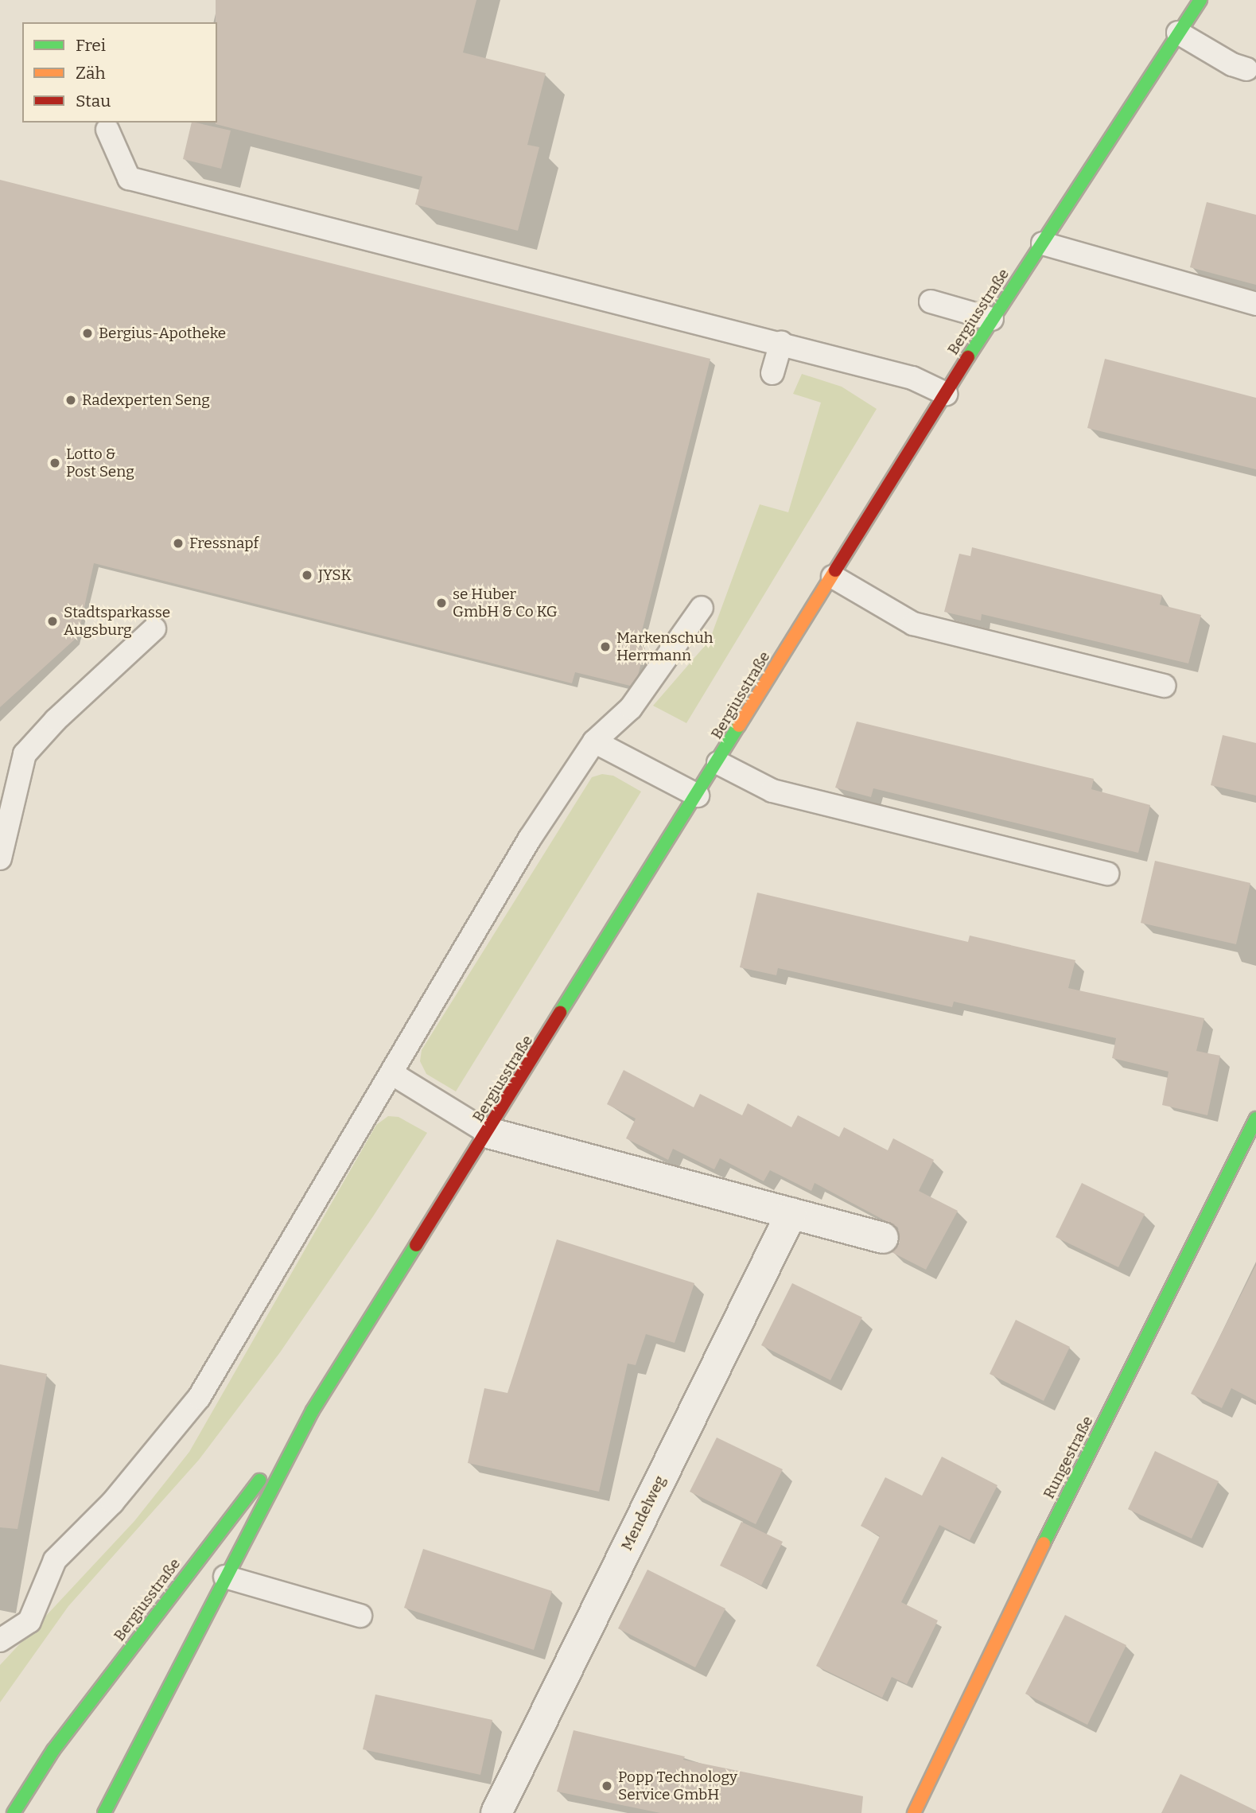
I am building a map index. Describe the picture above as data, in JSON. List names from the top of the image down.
{
  "streets": {
    "street": ["Bergiusstraße", "Rungestraße", "Mendelweg"]
  },
  "places": [
    "Bergius-Apotheke",
    "Radexperten Seng",
    "Lotto & Post Seng",
    "Fressnapf",
    "JYSK",
    "se Huber GmbH & Co KG",
    "Stadtsparkasse Augsburg",
    "Markenschuh Herrmann",
    "Popp Technology Service GmbH"
  ],
  "legend": ["Frei", "Zäh", "Stau"]
}
